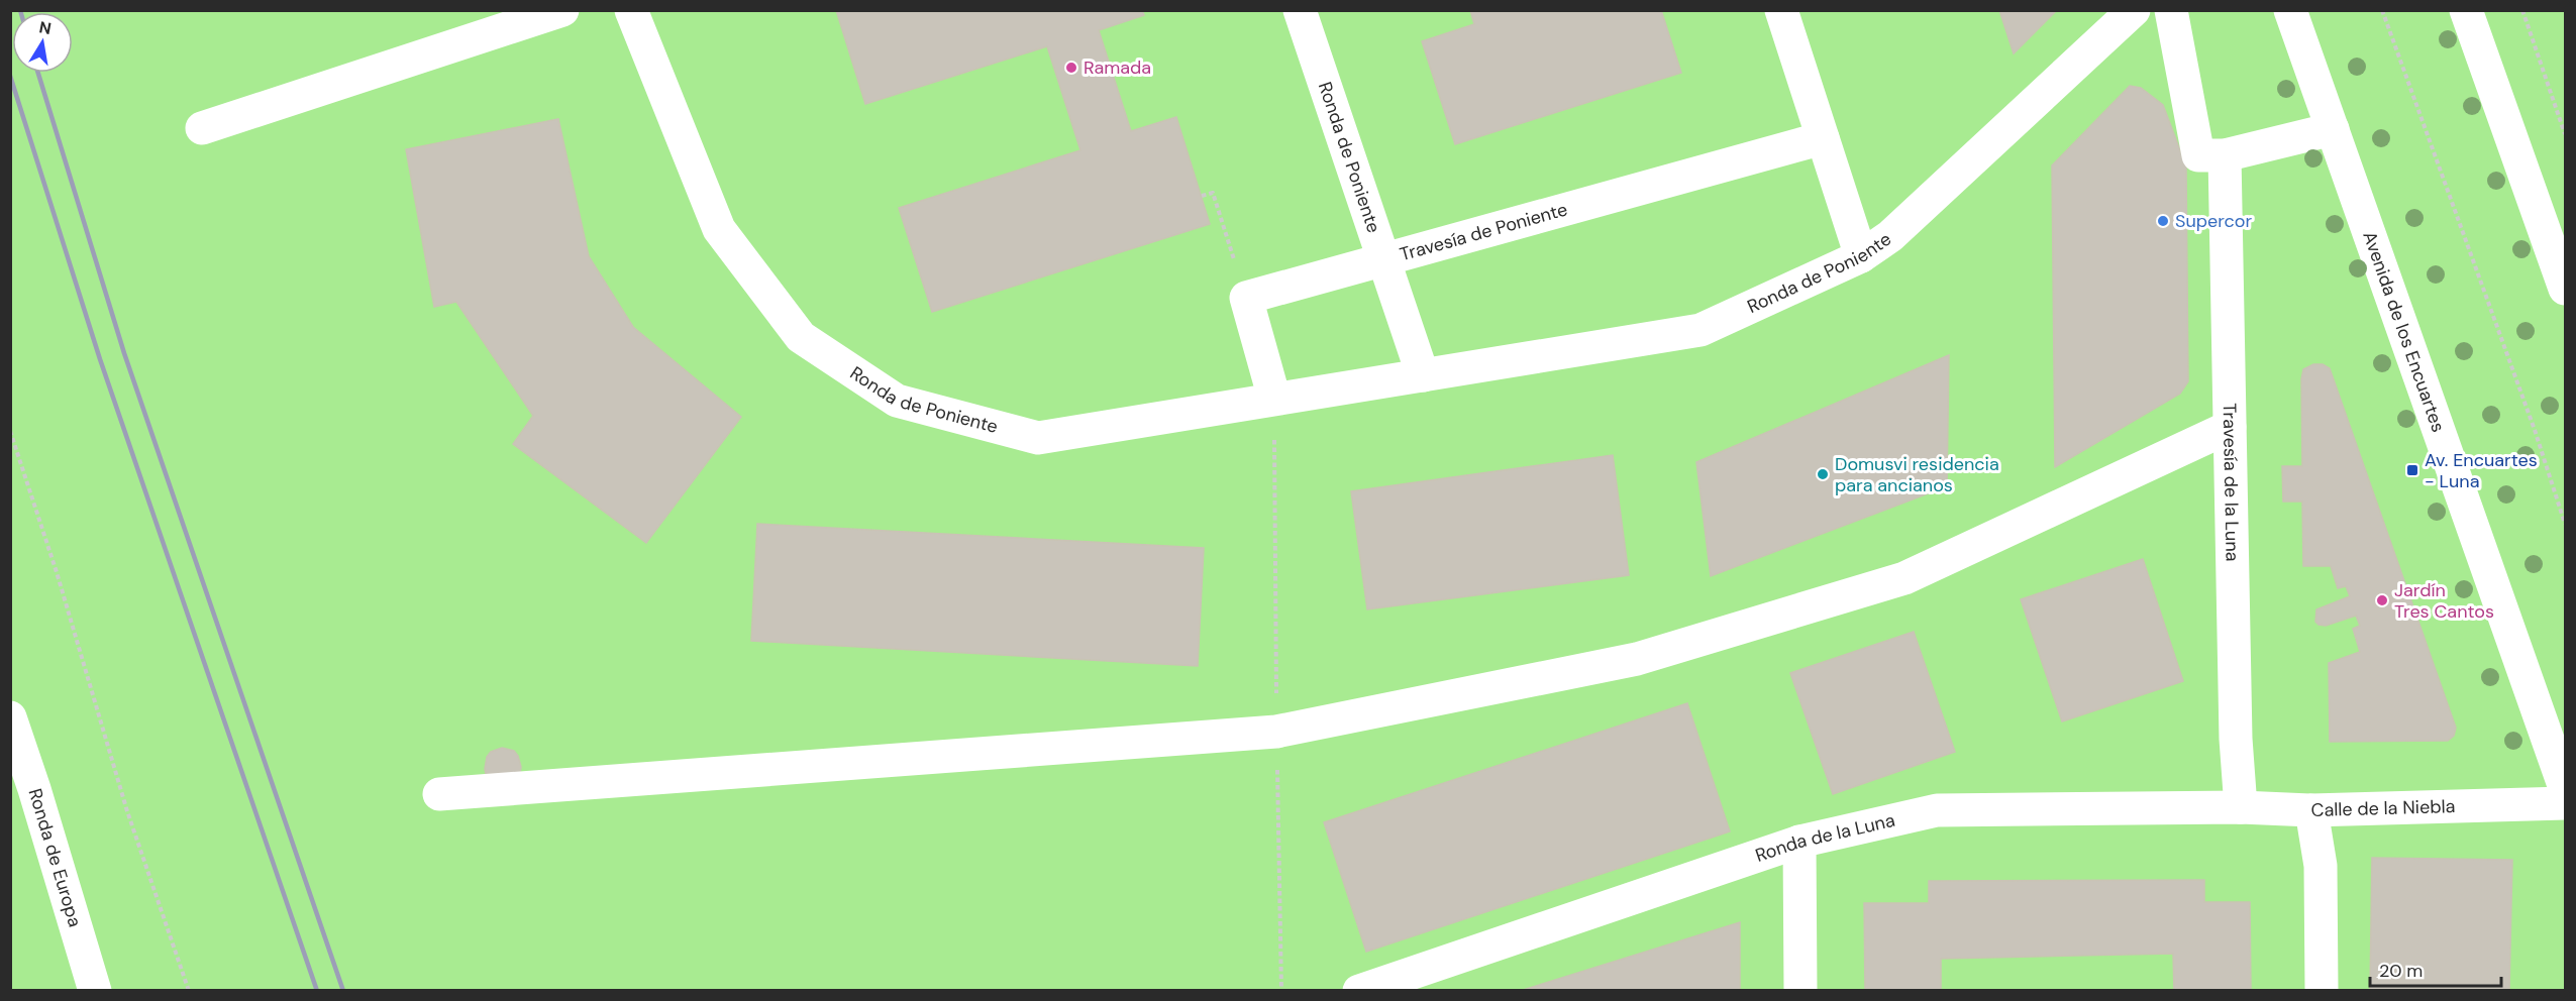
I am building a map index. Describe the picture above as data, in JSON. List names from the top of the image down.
{
  "streets": {
    "street": [
      "Ronda de Poniente",
      "Travesía de Poniente",
      "Avenida de los Encuartes",
      "Travesía de la Luna",
      "Calle de la Niebla",
      "Ronda de la Luna",
      "Ronda de Europa"
    ]
  },
  "crossings": [
    ["Ronda de Poniente", "Travesía de Poniente"],
    ["Travesía de la Luna", "Ronda de la Luna"],
    ["Calle de la Niebla", "Ronda de la Luna"]
  ],
  "places": {
    "other": [
      "Ramada",
      "Supercor",
      "Domusvi residencia para ancianos",
      "Jardín Tres Cantos"
    ],
    "transit": ["Av. Encuartes - Luna"]
  },
  "scale_bar": "20 m",
  "north": "top"
}
